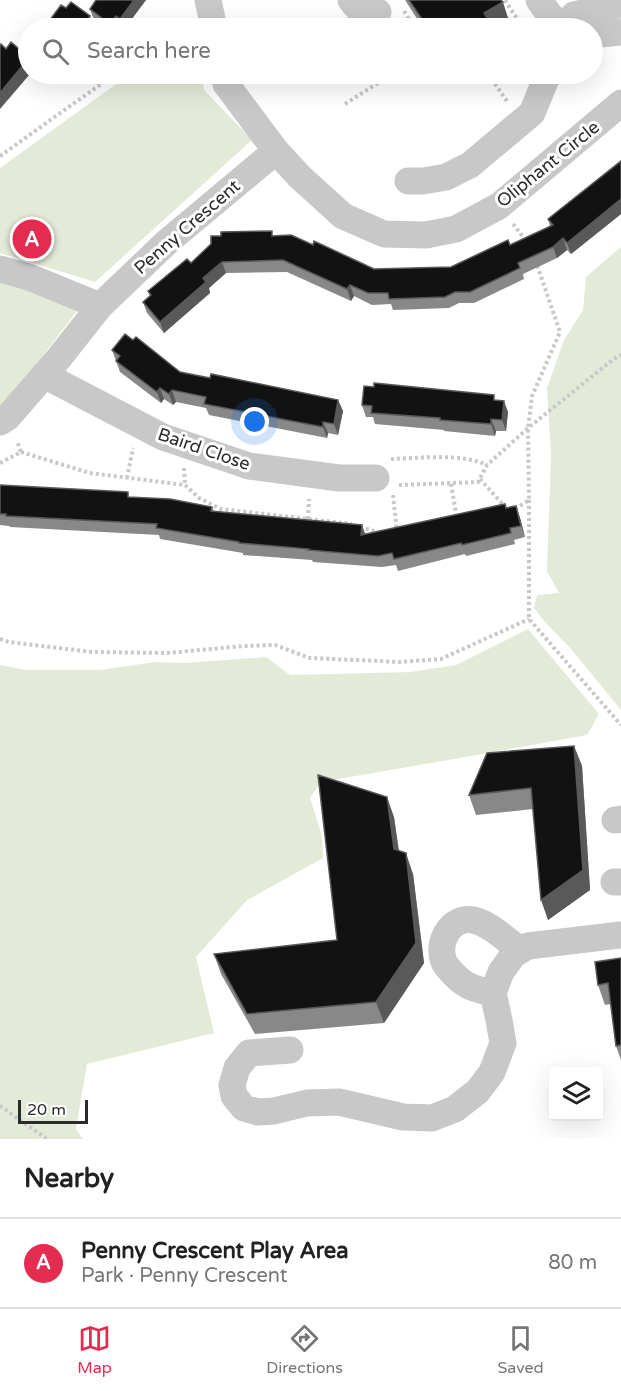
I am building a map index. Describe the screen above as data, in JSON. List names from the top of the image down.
{
  "streets": {
    "street": ["Oliphant Circle", "Penny Crescent", "Baird Close"]
  },
  "crossings": [
    ["Oliphant Circle", "Penny Crescent"],
    ["Penny Crescent", "Baird Close"]
  ],
  "scale_bar": "20 m",
  "page": {
    "search": "Search here",
    "pins": "A",
    "scale": "20 m",
    "heading": "Nearby",
    "list": [
      {
        "mark": "A",
        "name": "Penny Crescent Play Area",
        "note": "Park · Penny Crescent",
        "value": "80 m"
      }
    ],
    "nav": ["Map", "Directions", "Saved"]
  }
}
